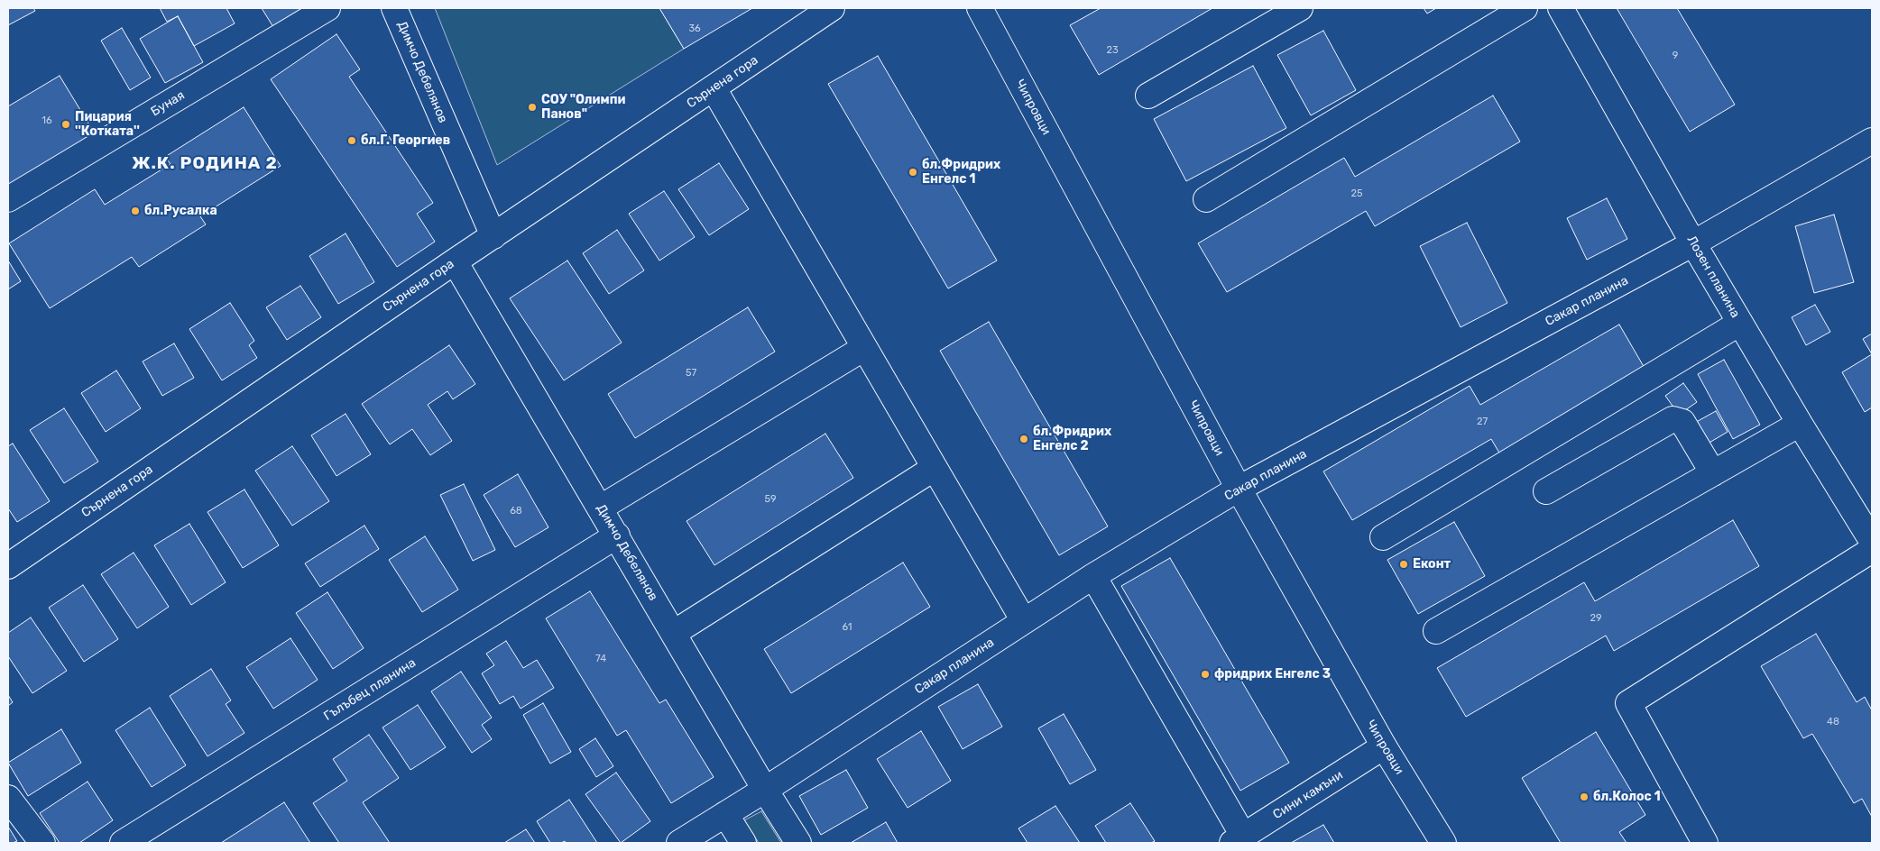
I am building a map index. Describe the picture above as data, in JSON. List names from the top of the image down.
{
  "streets": {
    "street": [
      "Димчо Дебелянов",
      "Сърнена гора",
      "Буная",
      "Чипровци",
      "Лозен планина",
      "Сакар планина",
      "Гълъбец планина",
      "Сини камъни"
    ]
  },
  "crossings": [
    ["Димчо Дебелянов", "Сърнена гора"],
    ["Димчо Дебелянов", "Сакар планина"],
    ["Димчо Дебелянов", "Гълъбец планина"],
    ["Чипровци", "Сакар планина"],
    ["Чипровци", "Сини камъни"],
    ["Лозен планина", "Сакар планина"]
  ],
  "districts": ["Ж.К. РОДИНА 2"],
  "places": [
    "СОУ \"Олимпи Панов\"",
    "Пицария ''Котката''",
    "бл.Г. Георгиев",
    "бл.Фридрих Енгелс 1",
    "бл.Русалка",
    "бл.Фридрих Енгелс 2",
    "Еконт",
    "фридрих Енгелс 3",
    "бл.Колос 1"
  ],
  "house_numbers": [
    "36",
    "23",
    "9",
    "16",
    "25",
    "57",
    "27",
    "59",
    "68",
    "29",
    "61",
    "74",
    "48"
  ]
}
